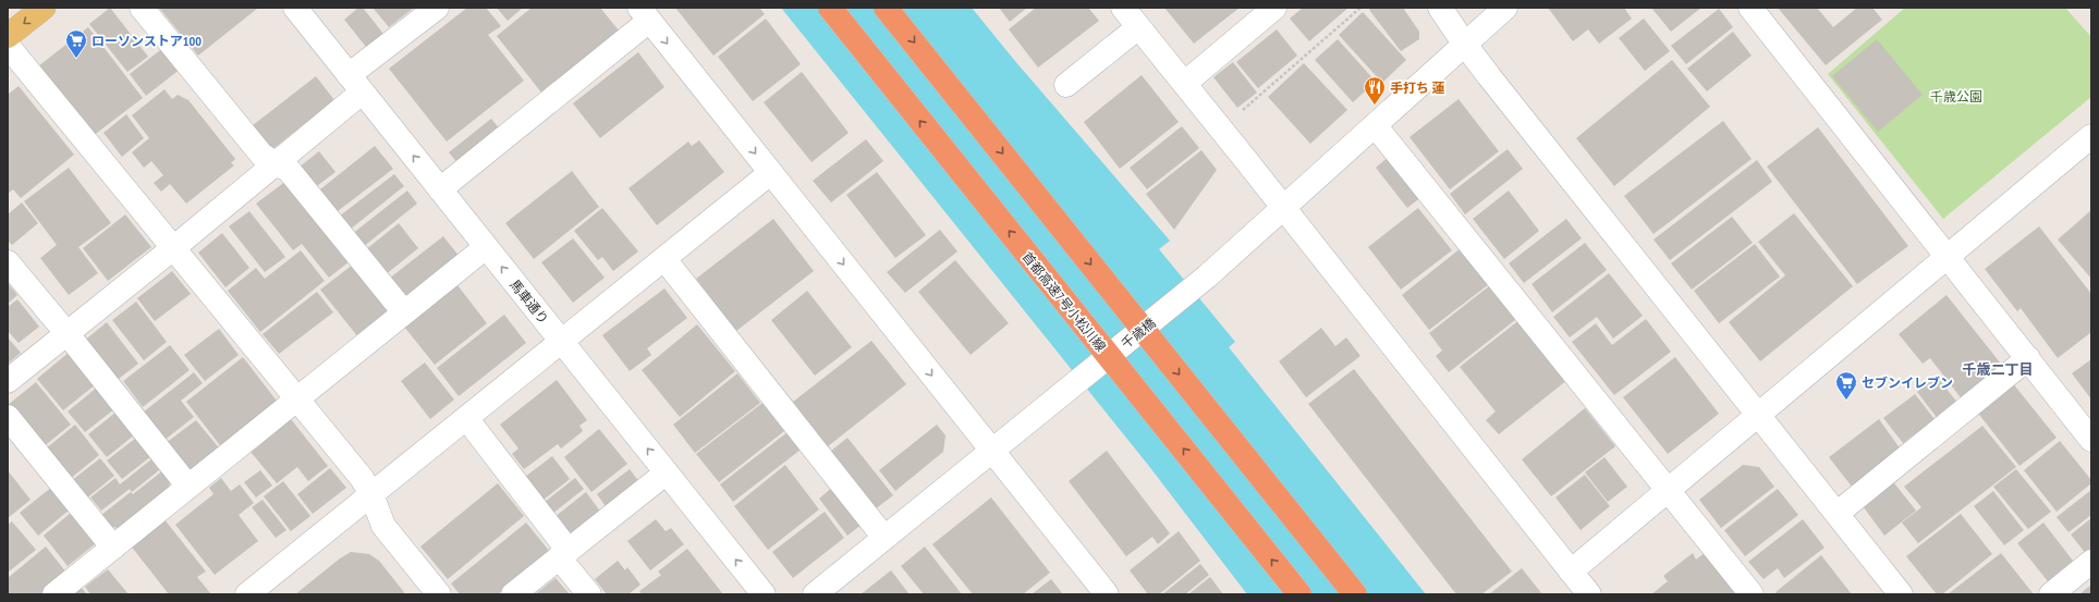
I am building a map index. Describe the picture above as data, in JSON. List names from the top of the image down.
{
  "streets": {
    "highway": ["首都高速7号小松川線"],
    "street": ["馬車通り", "千歳橋"]
  },
  "districts": ["千歳二丁目"],
  "parks": ["千歳公園"],
  "places": {
    "supermarket": ["ローソンストア100", "セブンイレブン"],
    "restaurant": ["手打ち 蓮"]
  }
}
